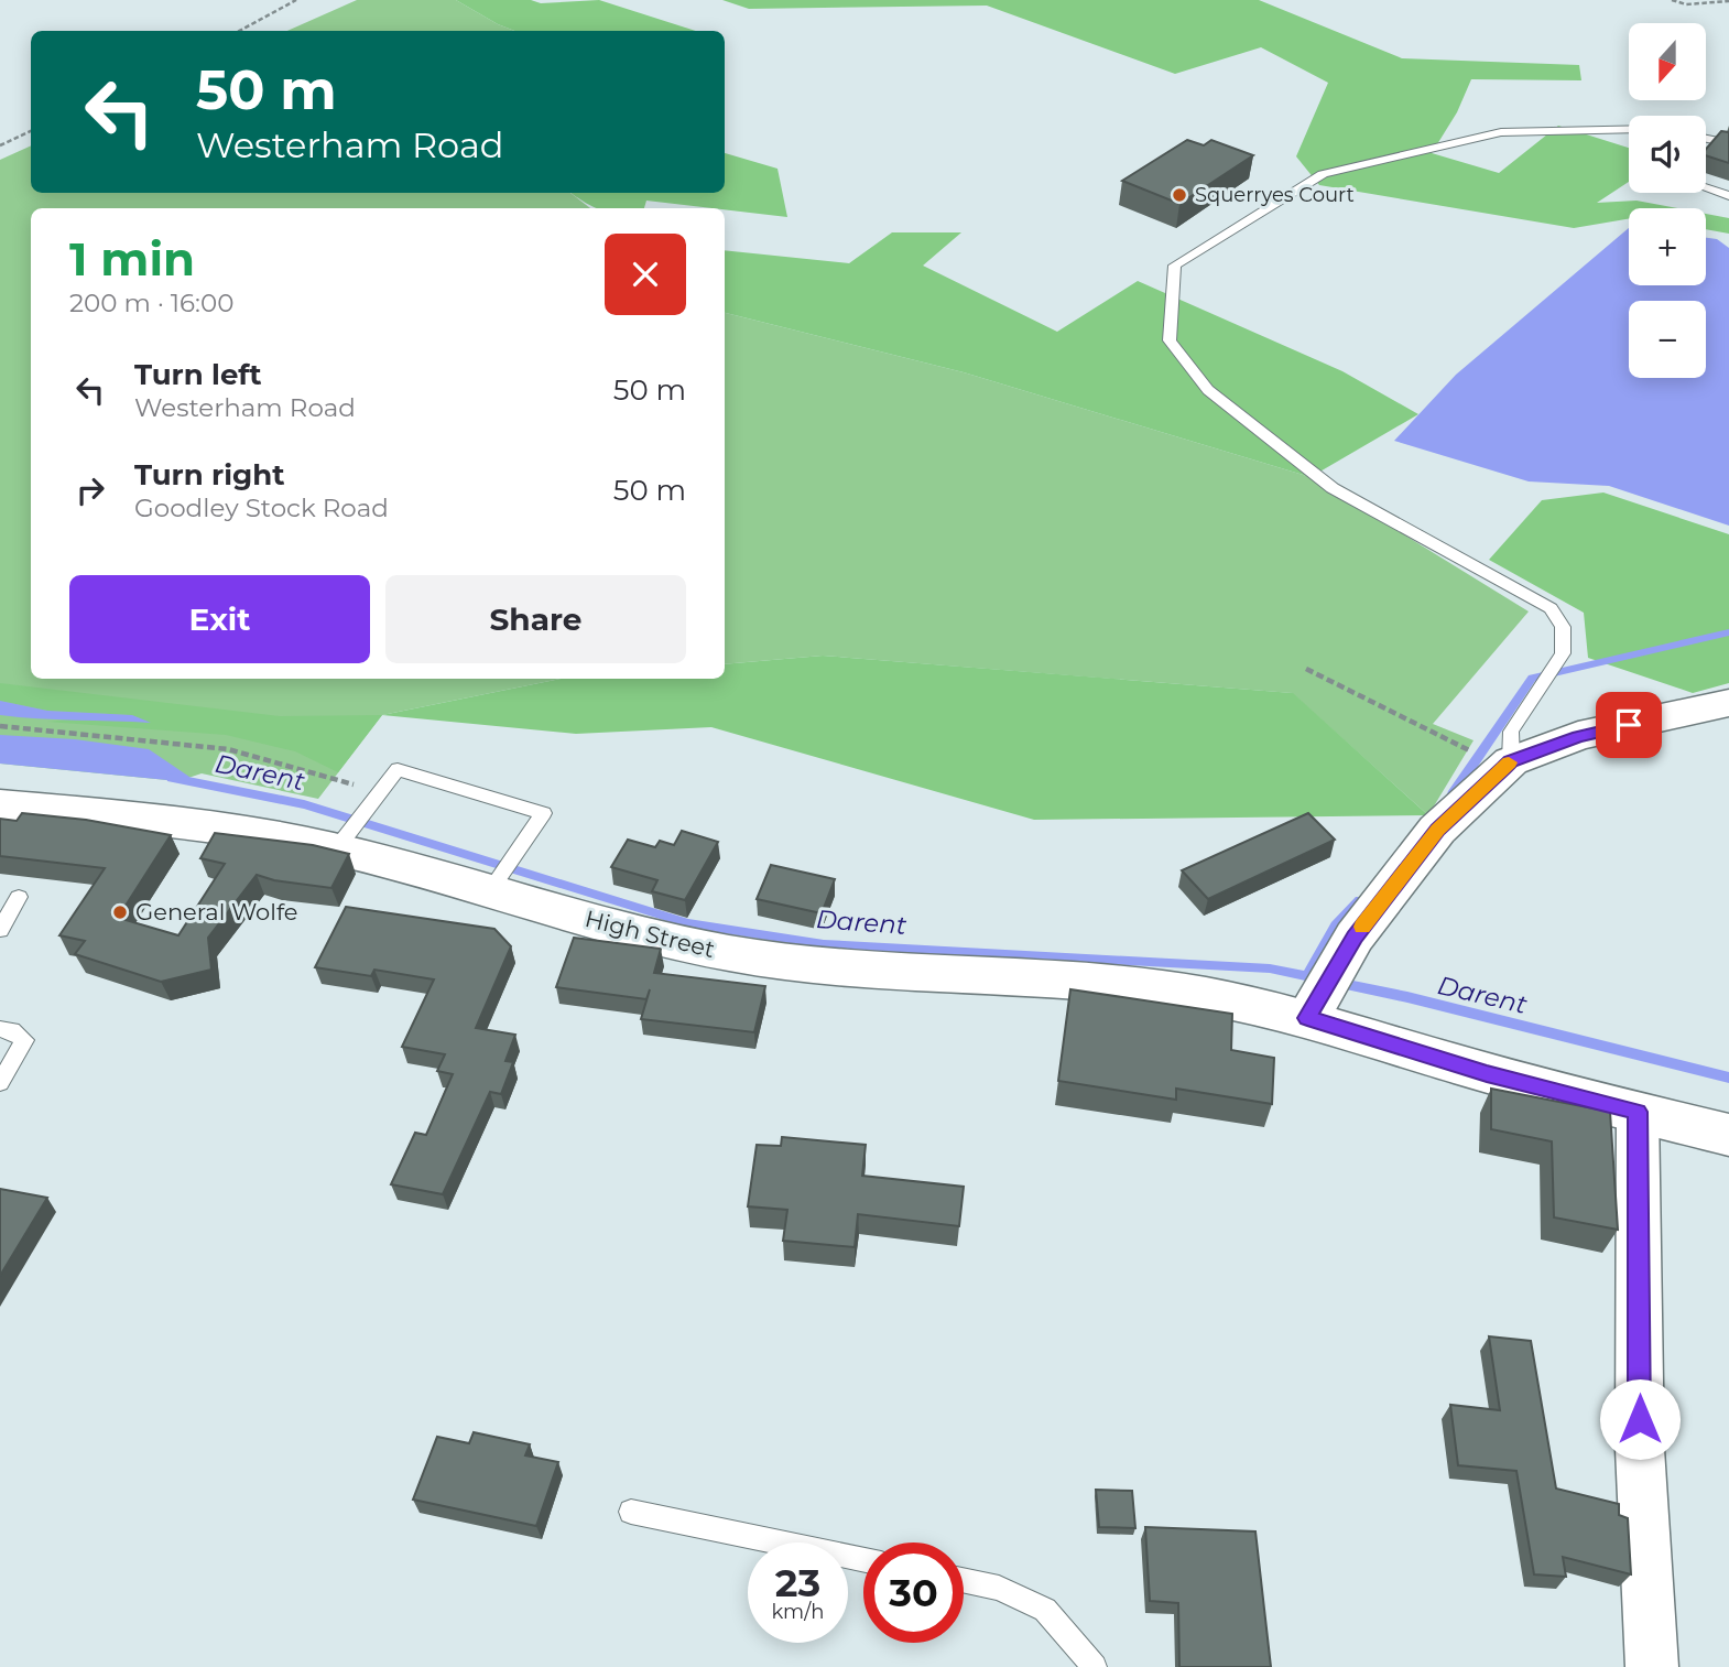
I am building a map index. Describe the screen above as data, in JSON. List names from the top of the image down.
{
  "streets": {
    "main road": ["High Street"]
  },
  "water": ["Darent"],
  "places": ["Squerryes Court", "General Wolfe"],
  "north": "bottom",
  "page": {
    "map_buttons": ["+", "−"],
    "turn": ["50 m", "Westerham Road"],
    "heading": ["1 min", "200 m · 16:00"],
    "list": [
      {
        "name": "Turn left",
        "note": "Westerham Road",
        "value": "50 m"
      },
      {
        "name": "Turn right",
        "note": "Goodley Stock Road",
        "value": "50 m"
      }
    ],
    "buttons": ["Exit", "Share"],
    "speed": "23 km/h",
    "limit": "30"
  }
}
